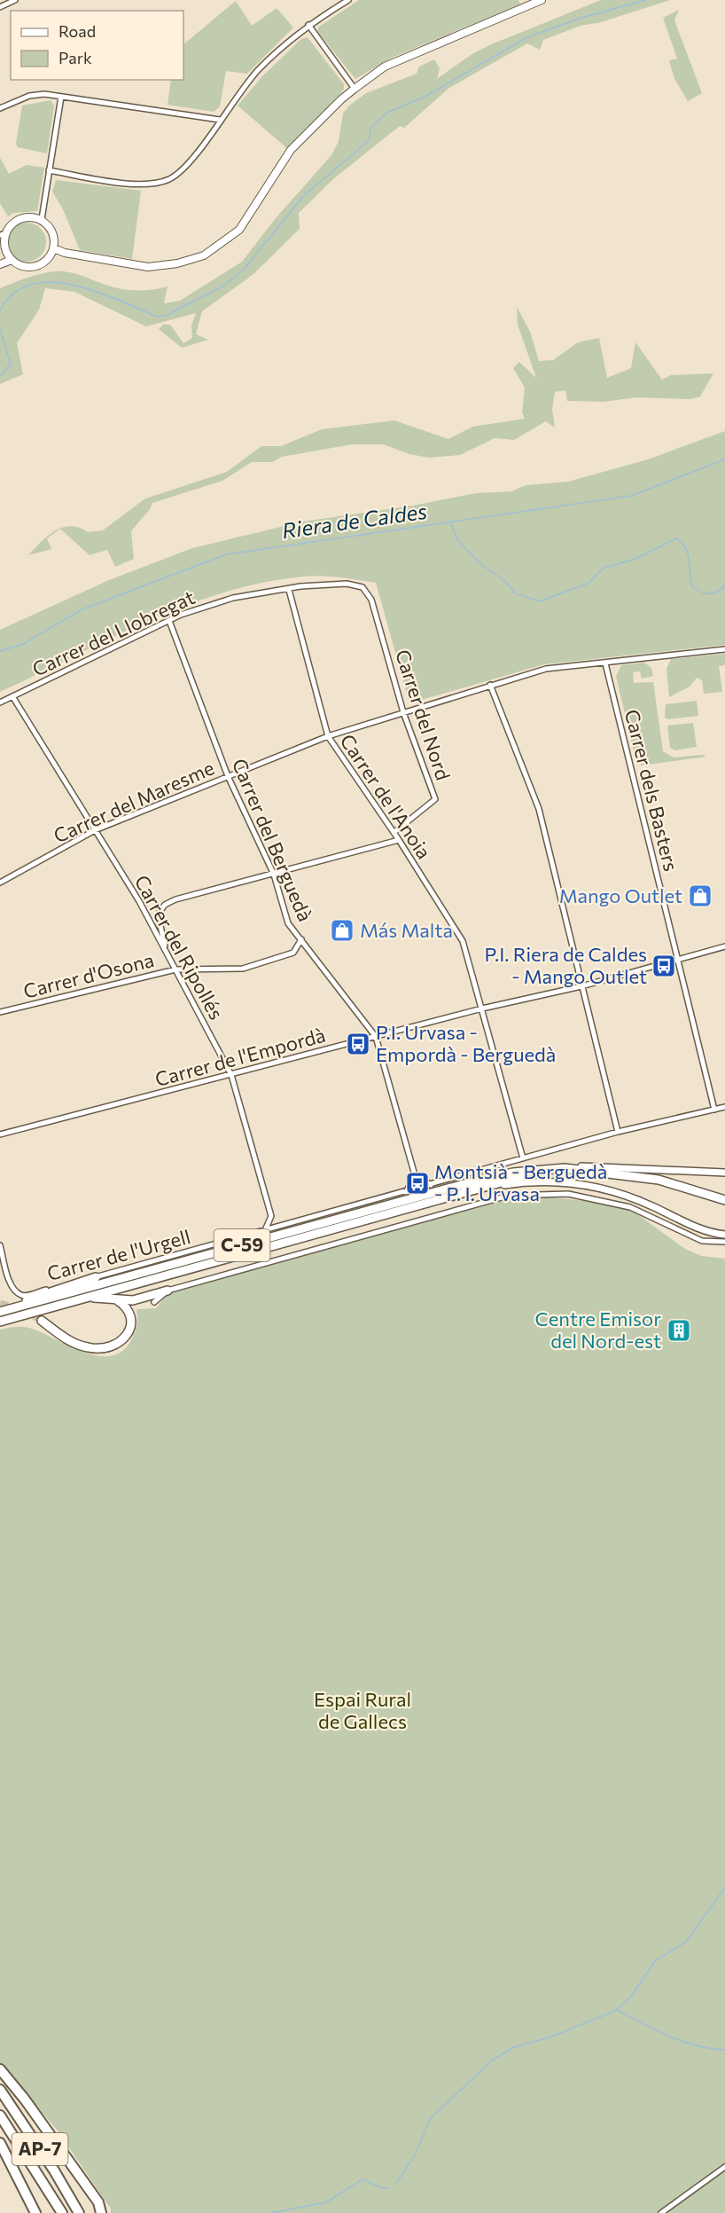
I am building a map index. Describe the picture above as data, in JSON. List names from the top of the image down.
{
  "streets": {
    "highway": ["C-59", "AP-7"],
    "street": [
      "Carrer del Llobregat",
      "Carrer del Nord",
      "Carrer dels Basters",
      "Carrer de l'Anoia",
      "Carrer del Maresme",
      "Carrer del Berguedà",
      "Carrer del Ripollés",
      "Carrer d'Osona",
      "Carrer de l'Empordà",
      "Carrer de l'Urgell"
    ]
  },
  "crossings": [
    ["Carrer del Llobregat", "Carrer del Nord"],
    ["Carrer del Llobregat", "Carrer de l'Anoia"],
    ["Carrer del Llobregat", "Carrer del Berguedà"],
    ["Carrer del Llobregat", "Carrer del Ripollés"],
    ["Carrer del Nord", "Carrer de l'Anoia"],
    ["Carrer del Nord", "Carrer del Maresme"],
    ["Carrer dels Basters", "Carrer del Maresme"],
    ["Carrer dels Basters", "Carrer de l'Empordà"],
    ["Carrer dels Basters", "Carrer de l'Urgell"],
    ["Carrer de l'Anoia", "Carrer del Maresme"],
    ["Carrer de l'Anoia", "Carrer de l'Empordà"],
    ["Carrer del Maresme", "Carrer del Berguedà"],
    ["Carrer del Maresme", "Carrer del Ripollés"],
    ["Carrer del Berguedà", "Carrer d'Osona"],
    ["Carrer del Berguedà", "Carrer de l'Empordà"],
    ["Carrer del Ripollés", "Carrer d'Osona"],
    ["Carrer del Ripollés", "Carrer de l'Empordà"],
    ["Carrer del Ripollés", "Carrer de l'Urgell"]
  ],
  "water": ["Riera de Caldes"],
  "parks": ["Espai Rural de Gallecs"],
  "places": {
    "shop": ["Mango Outlet", "Más Malta"],
    "bus stop": ["P.I. Riera de Caldes - Mango Outlet", "P.I. Urvasa - Empordà - Berguedà", "Montsià - Berguedà - P. I. Urvasa"],
    "building": ["Centre Emisor del Nord-est"]
  },
  "legend": ["Road", "Park"]
}
